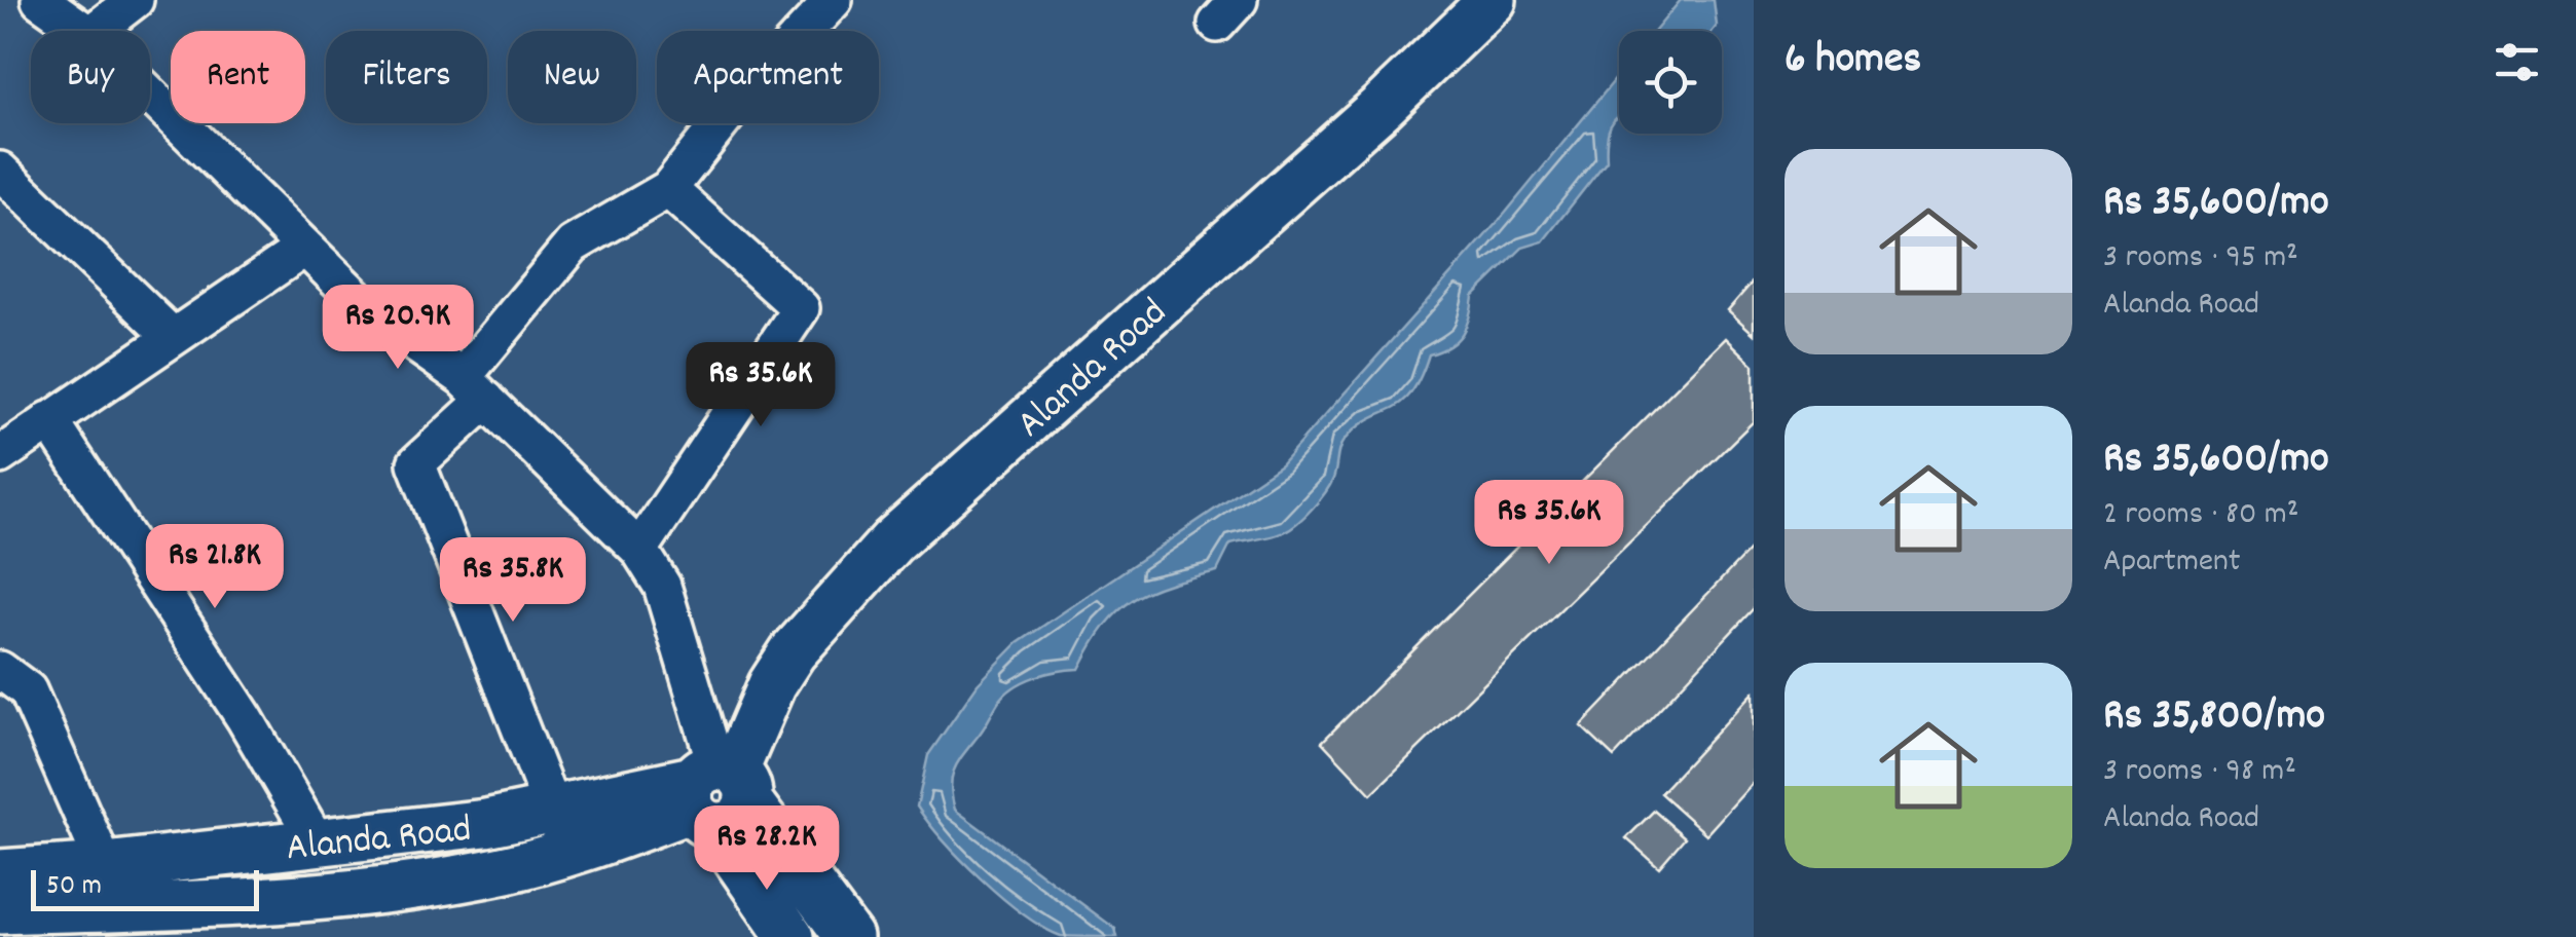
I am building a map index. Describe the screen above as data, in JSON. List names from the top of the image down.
{
  "streets": {
    "main road": ["Alanda Road"]
  },
  "scale_bar": "50 m",
  "page": {
    "heading": "6 homes",
    "chip": [
      "Buy",
      "Rent",
      "Filters",
      "New",
      "Apartment"
    ],
    "list": [
      {
        "name": "Rs 35,600/mo",
        "note": "3 rooms · 95 m² · Alanda Road"
      },
      {
        "name": "Rs 35,600/mo",
        "note": "2 rooms · 80 m² · Apartment"
      },
      {
        "name": "Rs 35,800/mo",
        "note": "3 rooms · 98 m² · Alanda Road"
      }
    ],
    "price": [
      "Rs 20.9K",
      "Rs 35.6K",
      "Rs 35.6K",
      "Rs 21.8K",
      "Rs 35.8K",
      "Rs 28.2K"
    ],
    "scale": "50 m"
  }
}
